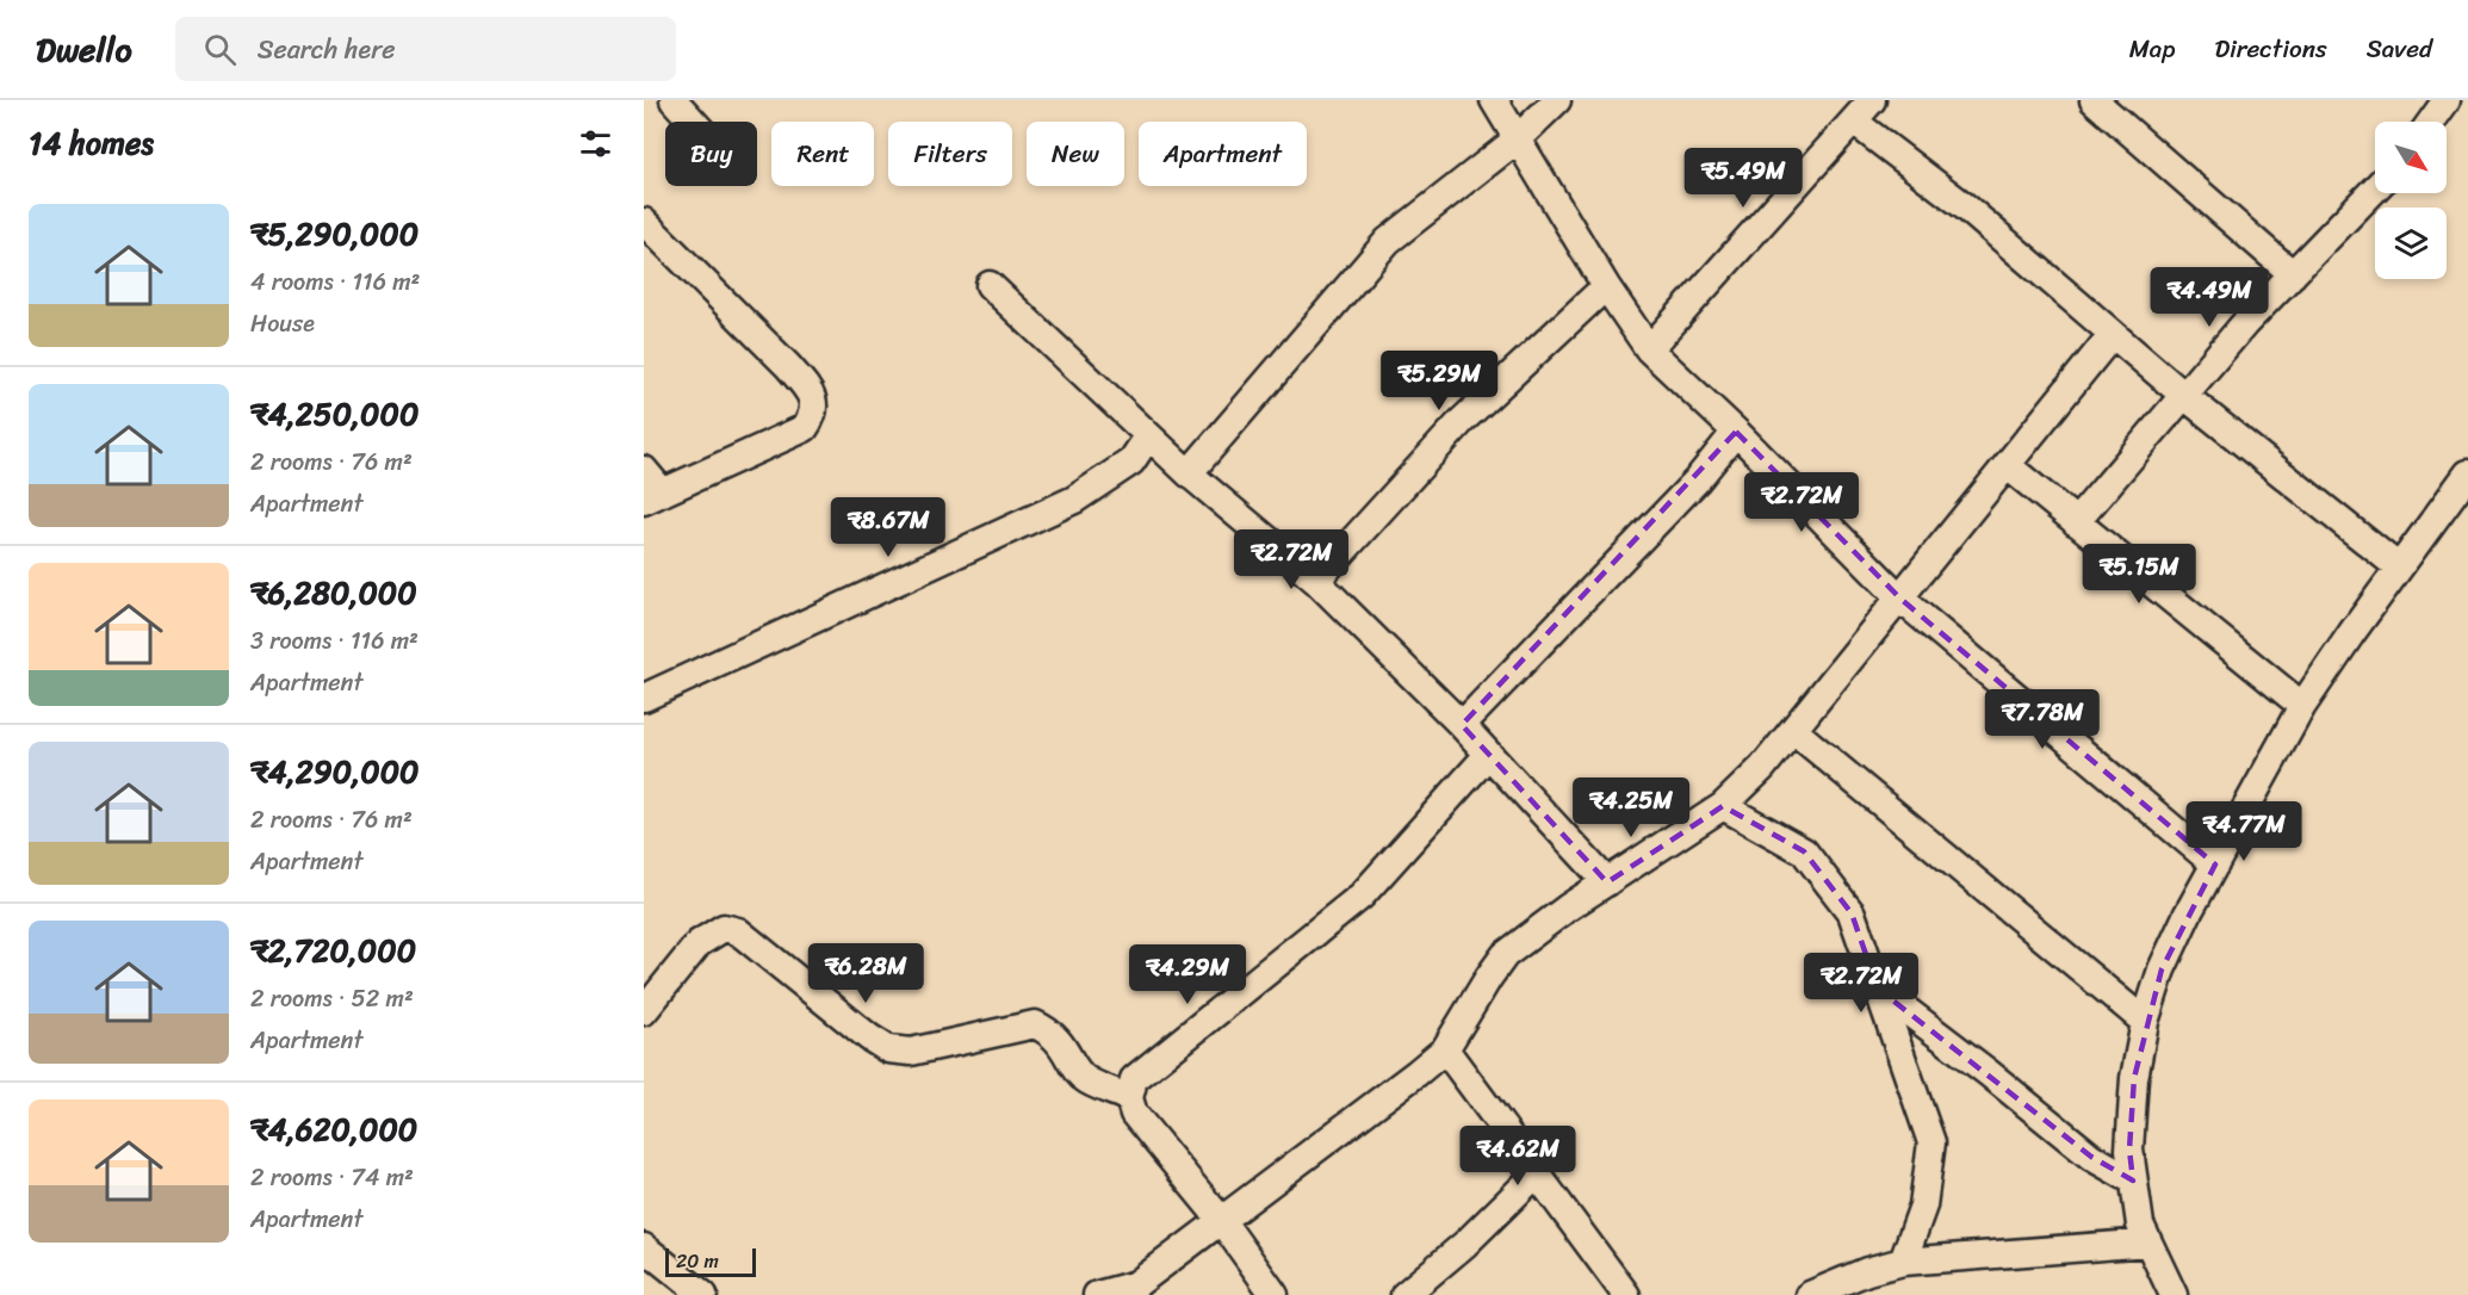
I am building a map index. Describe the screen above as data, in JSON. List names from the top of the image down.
{
  "scale_bar": "20 m",
  "north": "bottom right",
  "page": {
    "header": "Dwello",
    "search": "Search here",
    "nav": ["Map", "Directions", "Saved"],
    "heading": "14 homes",
    "chip": [
      "Buy",
      "Rent",
      "Filters",
      "New",
      "Apartment"
    ],
    "price": [
      "₹5.49M",
      "₹4.49M",
      "₹5.29M",
      "₹2.72M",
      "₹8.67M",
      "₹2.72M",
      "₹5.15M",
      "₹7.78M",
      "₹4.25M",
      "₹4.77M",
      "₹6.28M",
      "₹4.29M",
      "₹2.72M",
      "₹4.62M"
    ],
    "list": [
      {
        "name": "₹5,290,000",
        "note": "4 rooms · 116 m² · House"
      },
      {
        "name": "₹4,250,000",
        "note": "2 rooms · 76 m² · Apartment"
      },
      {
        "name": "₹6,280,000",
        "note": "3 rooms · 116 m² · Apartment"
      },
      {
        "name": "₹4,290,000",
        "note": "2 rooms · 76 m² · Apartment"
      },
      {
        "name": "₹2,720,000",
        "note": "2 rooms · 52 m² · Apartment"
      },
      {
        "name": "₹4,620,000",
        "note": "2 rooms · 74 m² · Apartment"
      }
    ],
    "scale": "20 m"
  }
}
